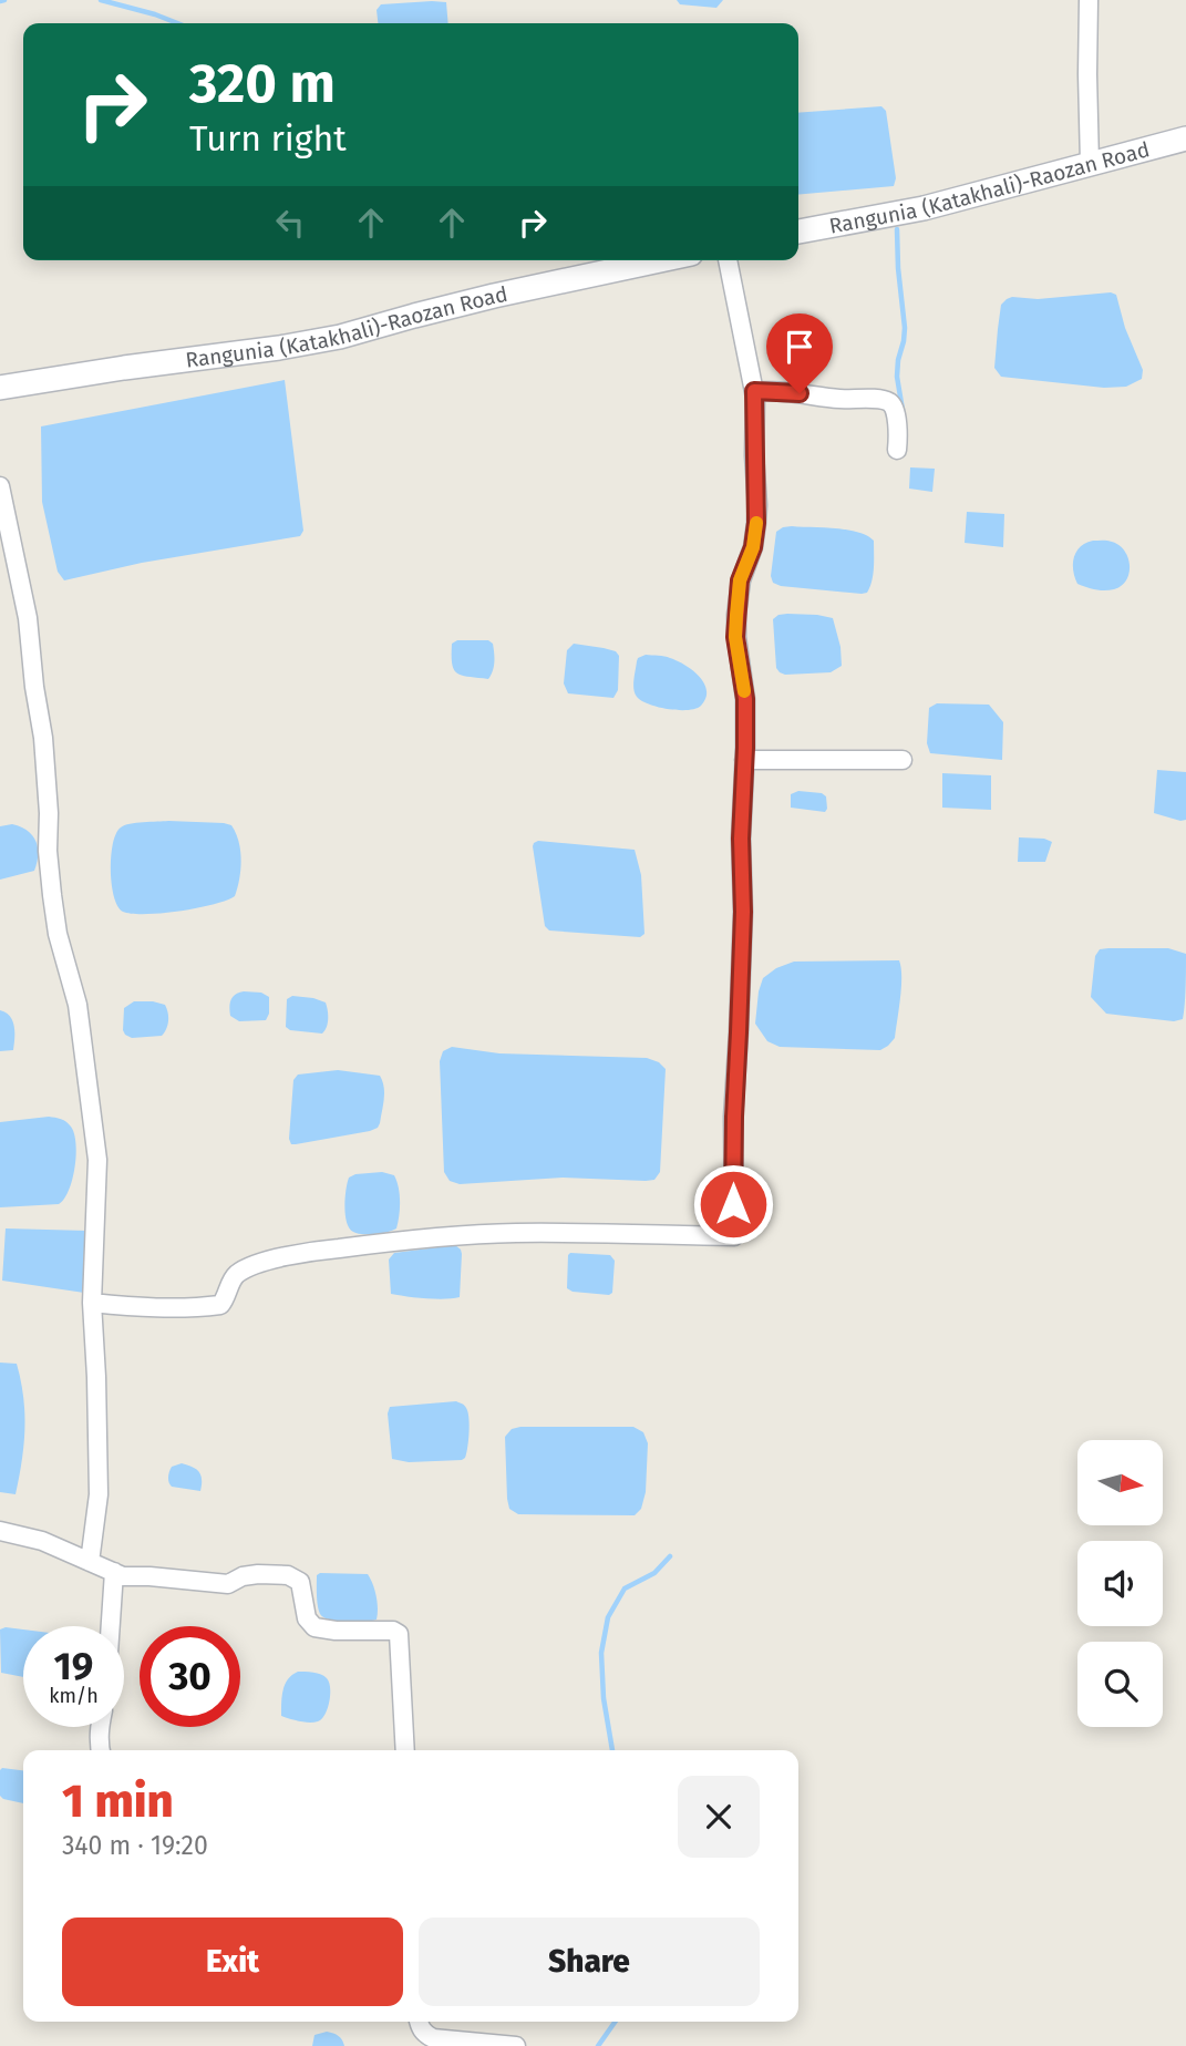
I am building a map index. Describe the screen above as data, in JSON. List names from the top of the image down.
{
  "streets": {
    "main road": ["Rangunia (Katakhali)-Raozan Road"]
  },
  "north": "right",
  "page": {
    "turn": ["320 m", "Turn right"],
    "speed": "19 km/h",
    "limit": "30",
    "heading": ["1 min", "340 m · 19:20"],
    "buttons": ["Exit", "Share"]
  }
}
